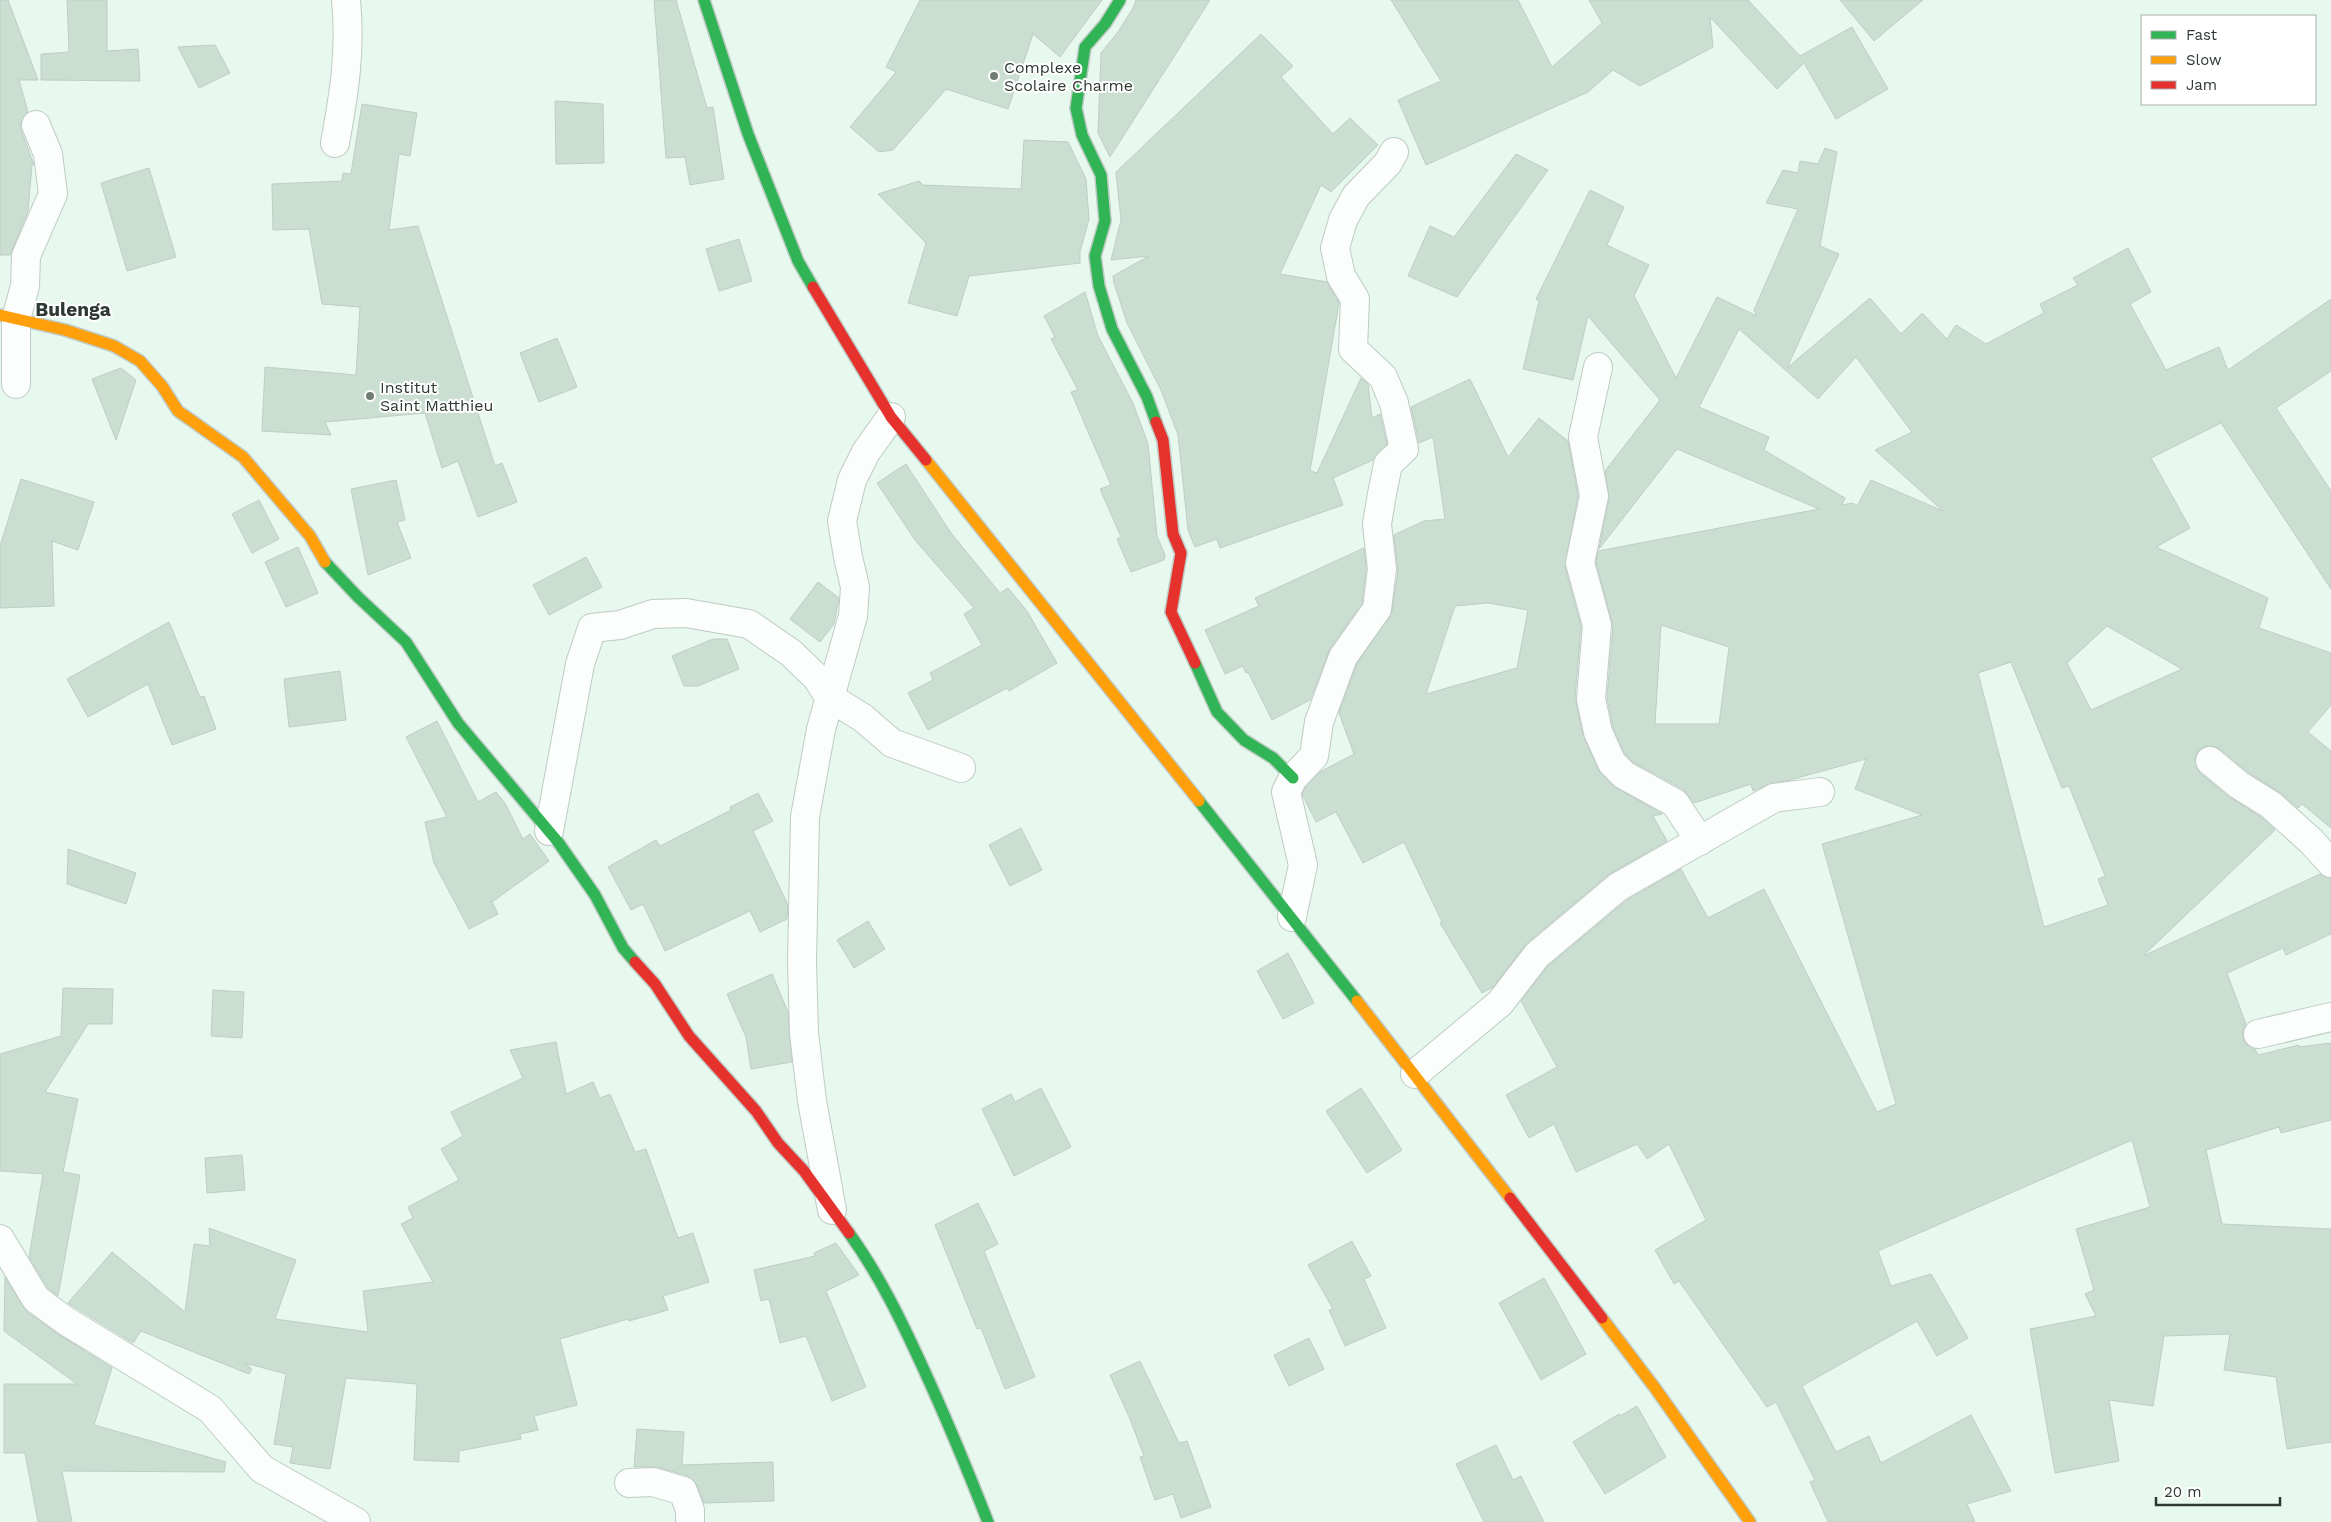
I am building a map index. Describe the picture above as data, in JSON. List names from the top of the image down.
{
  "districts": ["Bulenga"],
  "places": ["Complexe Scolaire Charme", "Institut Saint Matthieu"],
  "legend": ["Fast", "Slow", "Jam"],
  "scale_bar": "20 m"
}
